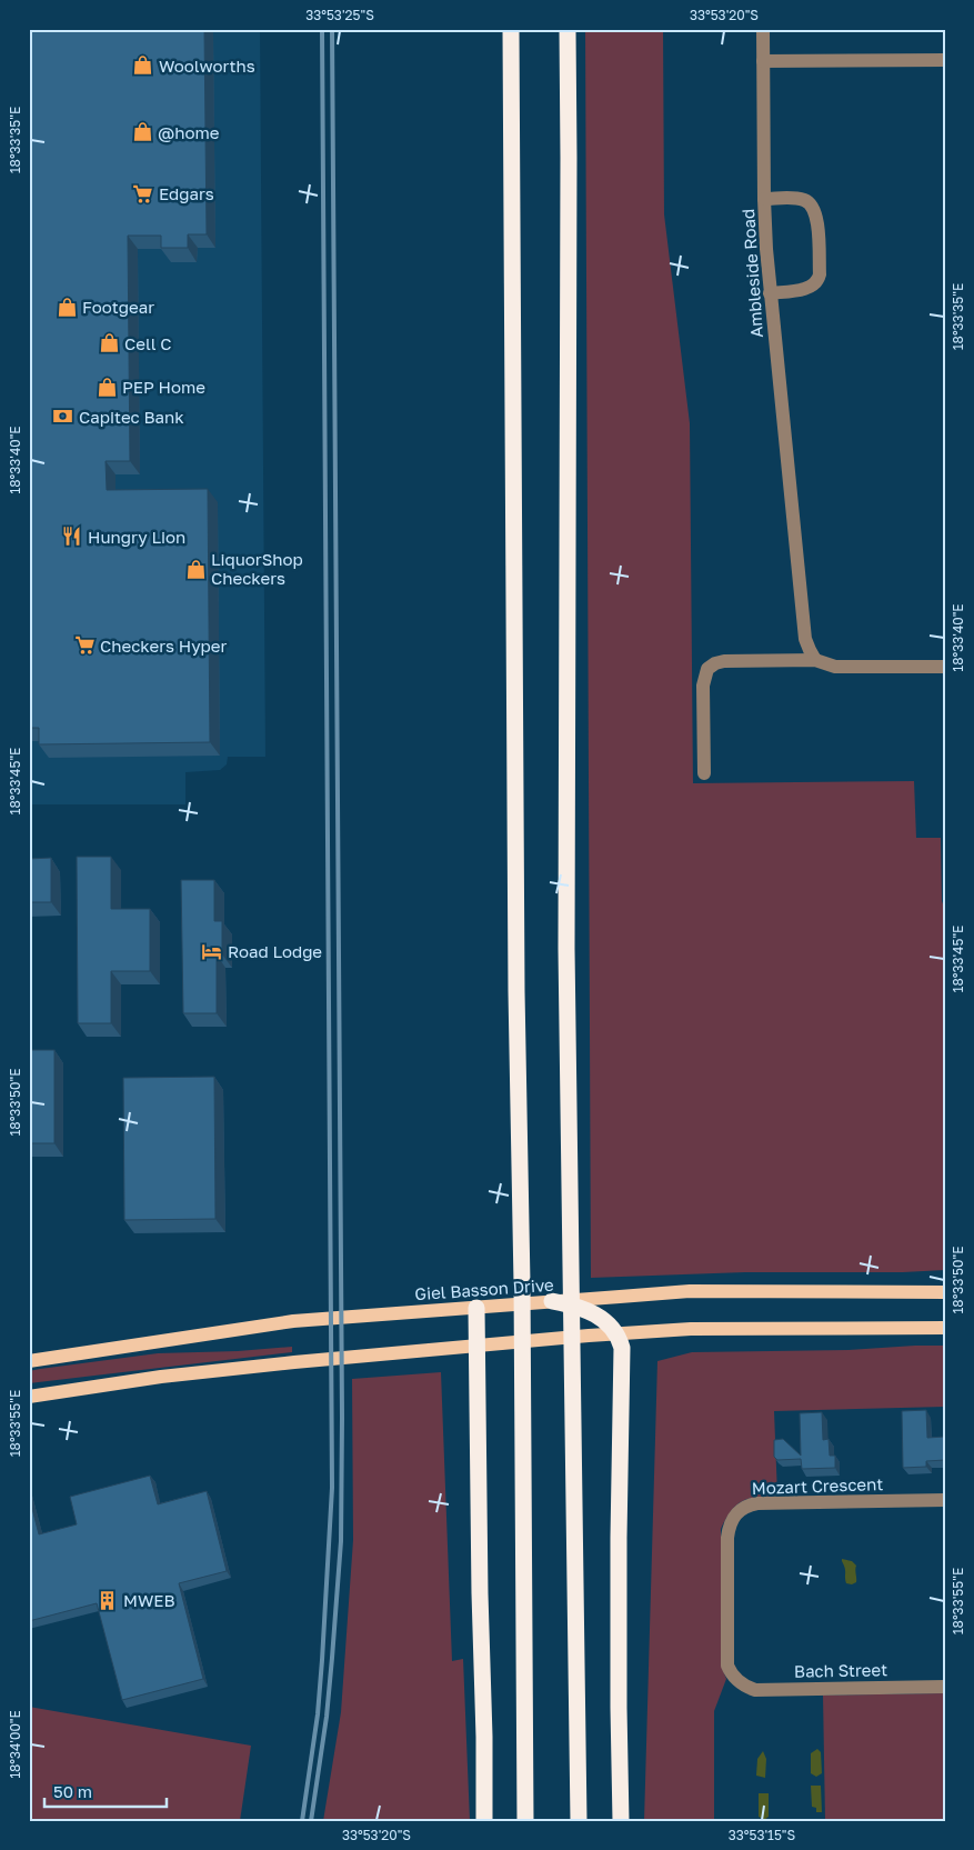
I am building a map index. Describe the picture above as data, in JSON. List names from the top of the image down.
{
  "streets": {
    "main road": ["Giel Basson Drive"],
    "street": ["Ambleside Road", "Mozart Crescent", "Bach Street"]
  },
  "crossings": [
    ["Mozart Crescent", "Bach Street"]
  ],
  "places": {
    "shop": [
      "Woolworths",
      "@home",
      "Footgear",
      "Cell C",
      "PEP Home",
      "LiquorShop Checkers"
    ],
    "supermarket": ["Edgars", "Checkers Hyper"],
    "bank": ["Capitec Bank"],
    "restaurant": ["Hungry Lion"],
    "hotel": ["Road Lodge"],
    "building": ["MWEB"]
  },
  "scale_bar": "50 m",
  "coordinates": [
    "33°53'25\"S",
    "33°53'20\"S",
    "18°33'35\"E",
    "18°33'40\"E",
    "18°33'45\"E",
    "18°33'50\"E",
    "18°33'55\"E",
    "18°34'00\"E",
    "33°53'15\"S"
  ]
}
